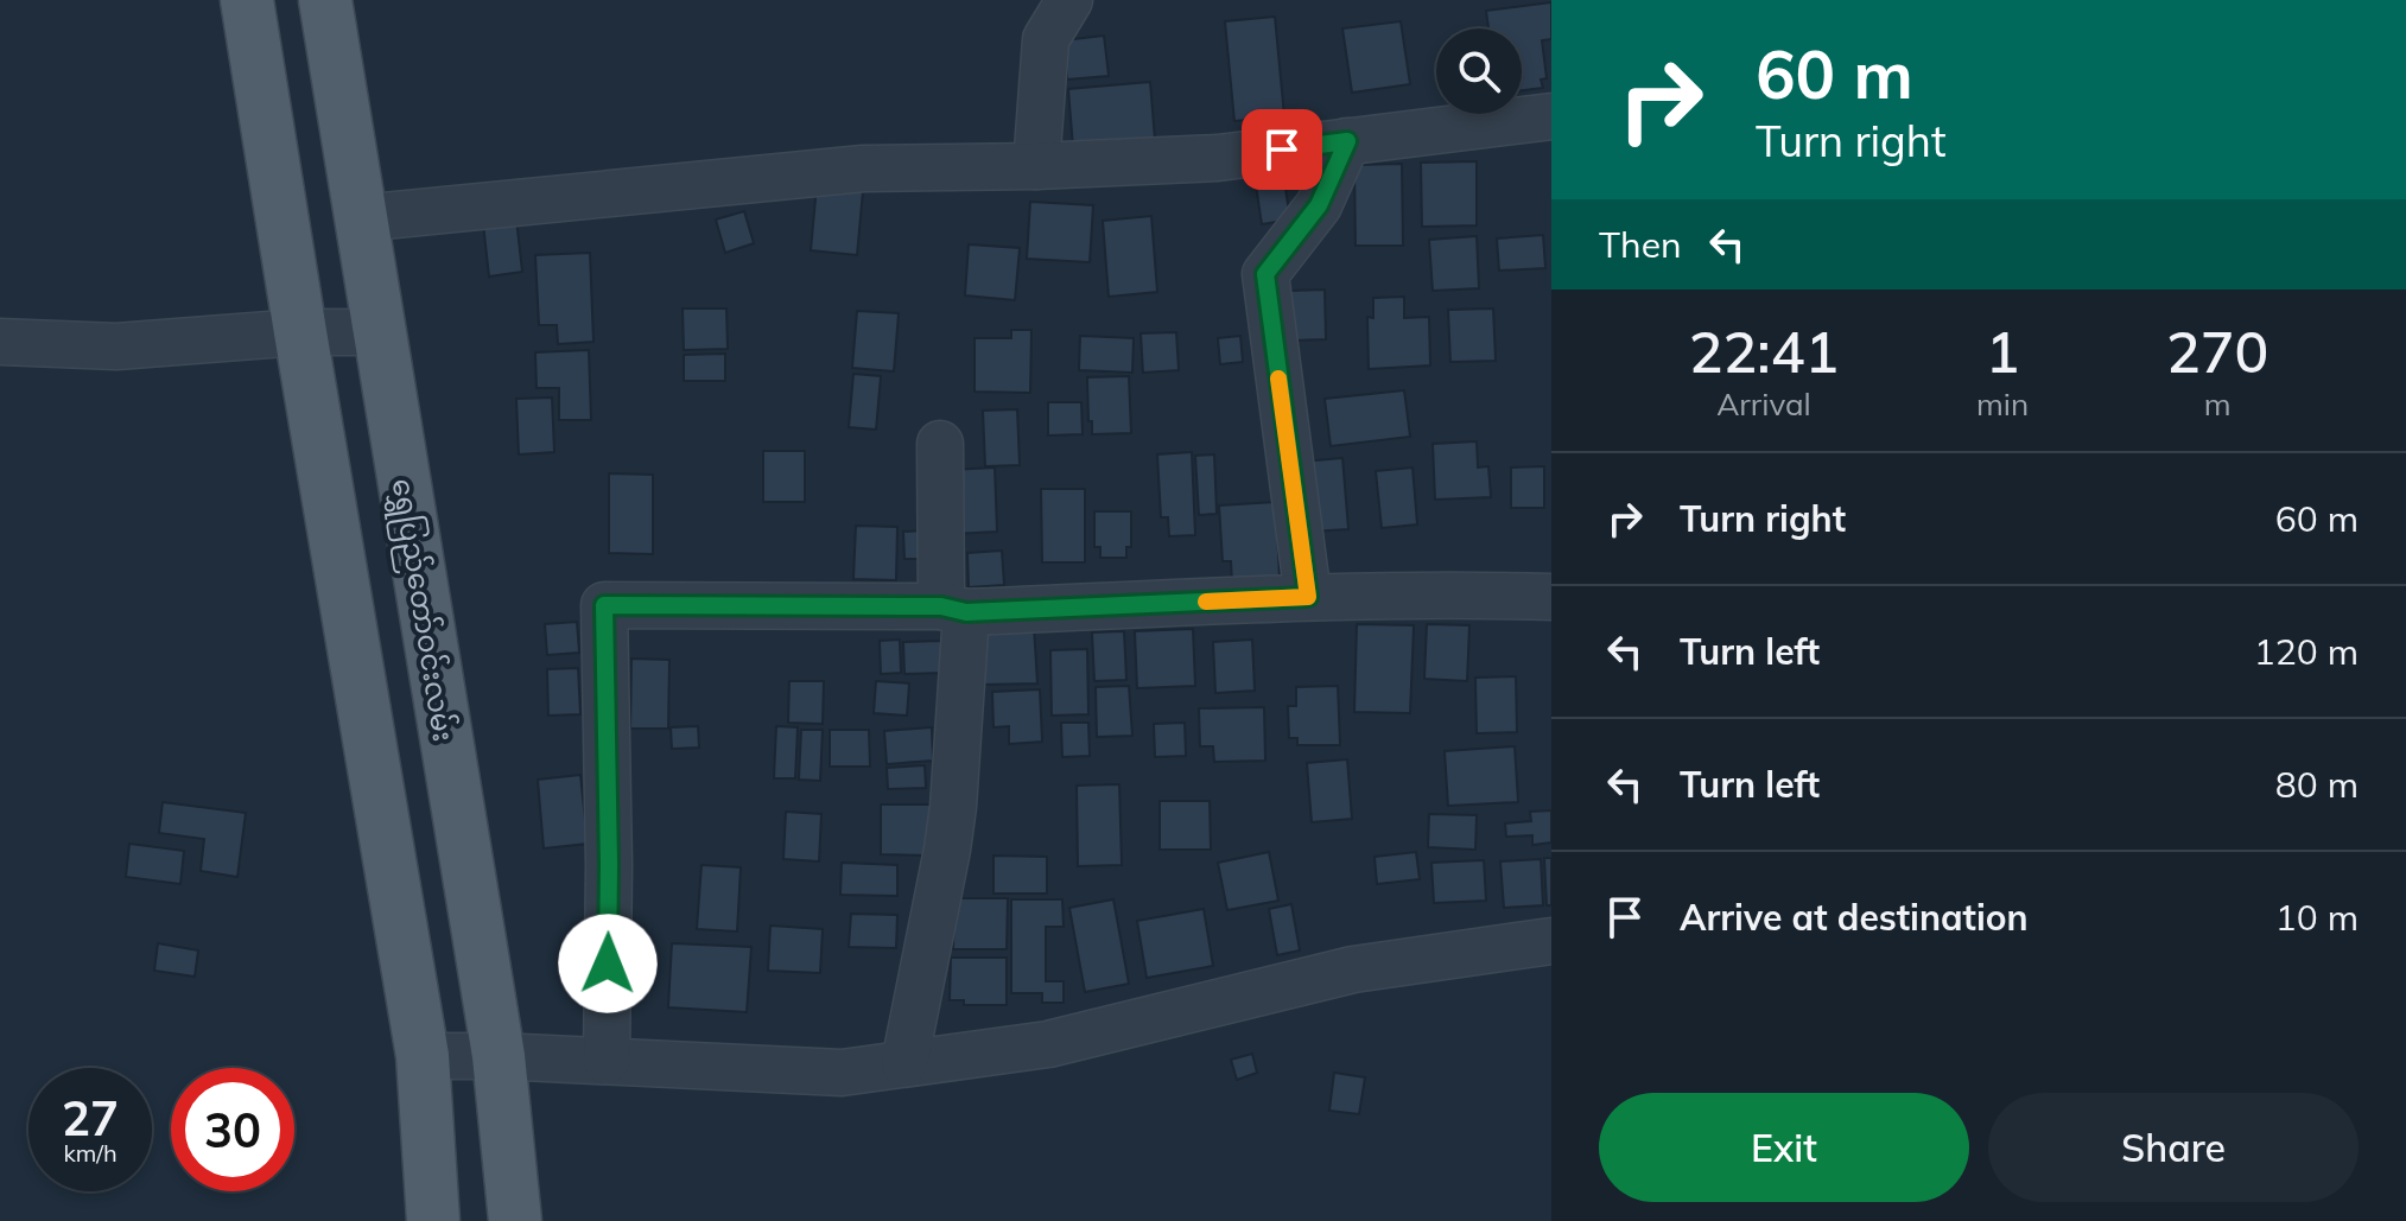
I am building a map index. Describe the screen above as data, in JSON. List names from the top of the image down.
{
  "streets": {
    "main road": ["ရွှေပြည်တော်ဝင်းလမ်း"]
  },
  "page": {
    "turn": ["60 m", "Turn right"],
    "then": "Then",
    "eta": [
      "22:41",
      "Arrival",
      "1",
      "min",
      "270",
      "m"
    ],
    "list": [
      {
        "name": "Turn right",
        "value": "60 m"
      },
      {
        "name": "Turn left",
        "value": "120 m"
      },
      {
        "name": "Turn left",
        "value": "80 m"
      },
      {
        "name": "Arrive at destination",
        "value": "10 m"
      }
    ],
    "speed": "27 km/h",
    "limit": "30",
    "buttons": ["Exit", "Share"]
  }
}
